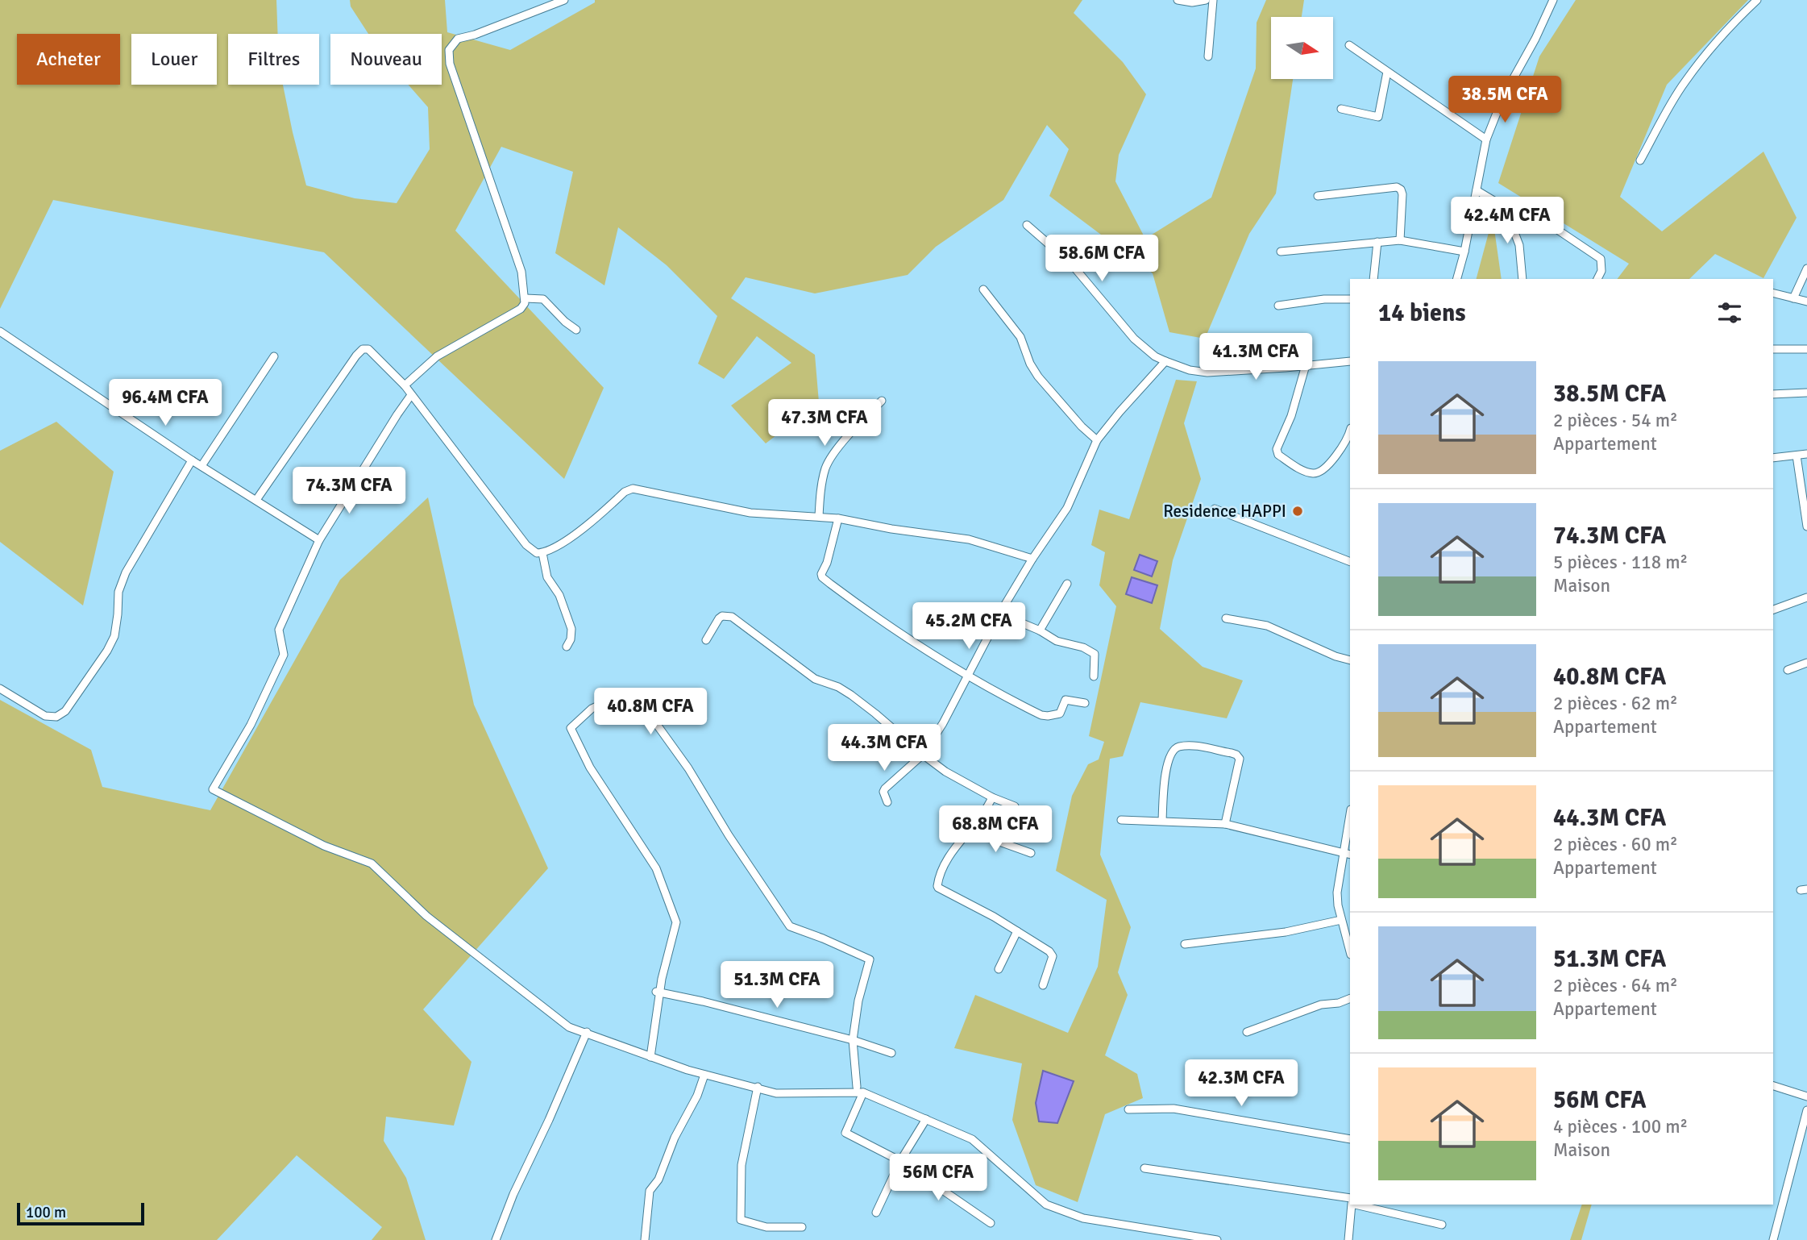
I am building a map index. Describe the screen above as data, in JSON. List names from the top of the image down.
{
  "places": ["Residence HAPPI"],
  "scale_bar": "100 m",
  "north": "right",
  "page": {
    "chip": [
      "Acheter",
      "Louer",
      "Filtres",
      "Nouveau"
    ],
    "price": [
      "38.5M CFA",
      "42.4M CFA",
      "58.6M CFA",
      "41.3M CFA",
      "96.4M CFA",
      "47.3M CFA",
      "74.3M CFA",
      "45.2M CFA",
      "40.8M CFA",
      "44.3M CFA",
      "68.8M CFA",
      "51.3M CFA",
      "42.3M CFA",
      "56M CFA"
    ],
    "heading": "14 biens",
    "list": [
      {
        "name": "38.5M CFA",
        "note": "2 pièces · 54 m² · Appartement"
      },
      {
        "name": "74.3M CFA",
        "note": "5 pièces · 118 m² · Maison"
      },
      {
        "name": "40.8M CFA",
        "note": "2 pièces · 62 m² · Appartement"
      },
      {
        "name": "44.3M CFA",
        "note": "2 pièces · 60 m² · Appartement"
      },
      {
        "name": "51.3M CFA",
        "note": "2 pièces · 64 m² · Appartement"
      },
      {
        "name": "56M CFA",
        "note": "4 pièces · 100 m² · Maison"
      }
    ],
    "scale": "100 m"
  }
}
